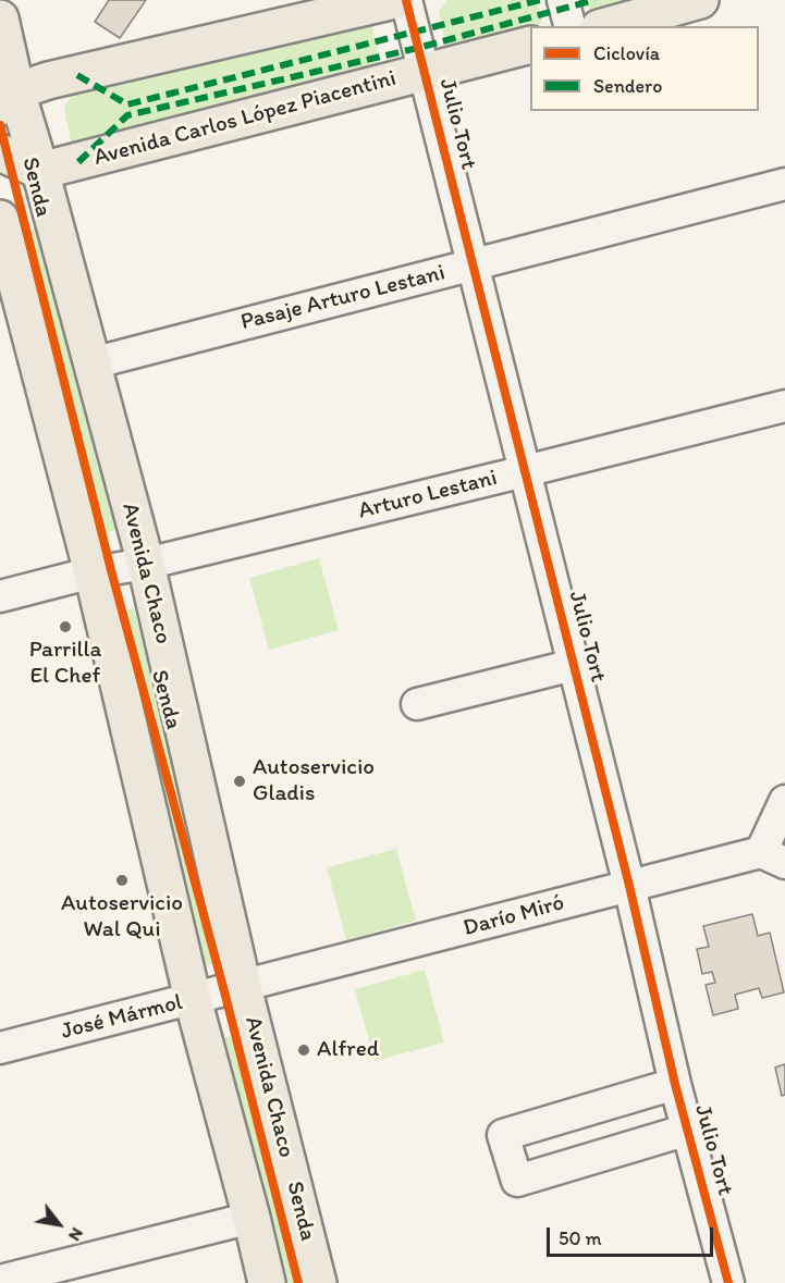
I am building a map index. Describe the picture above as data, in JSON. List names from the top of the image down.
{
  "streets": {
    "main road": ["Avenida Carlos López Piacentini", "Avenida Chaco"],
    "street": [
      "Julio Tort",
      "Pasaje Arturo Lestani",
      "Arturo Lestani",
      "Darío Miró",
      "José Mármol"
    ],
    "cycle path": ["Senda"]
  },
  "crossings": [
    ["Avenida Carlos López Piacentini", "Julio Tort"],
    ["Avenida Carlos López Piacentini", "Avenida Chaco"],
    ["Julio Tort", "Pasaje Arturo Lestani"],
    ["Julio Tort", "Arturo Lestani"],
    ["Julio Tort", "Darío Miró"],
    ["Pasaje Arturo Lestani", "Avenida Chaco"],
    ["Arturo Lestani", "Avenida Chaco"],
    ["Avenida Chaco", "Darío Miró"],
    ["Avenida Chaco", "José Mármol"],
    ["Darío Miró", "José Mármol"]
  ],
  "places": [
    "Parrilla El Chef",
    "Autoservicio Gladis",
    "Autoservicio Wal Qui",
    "Alfred"
  ],
  "legend": ["Ciclovía", "Sendero"],
  "scale_bar": "50 m",
  "north": "bottom right"
}
